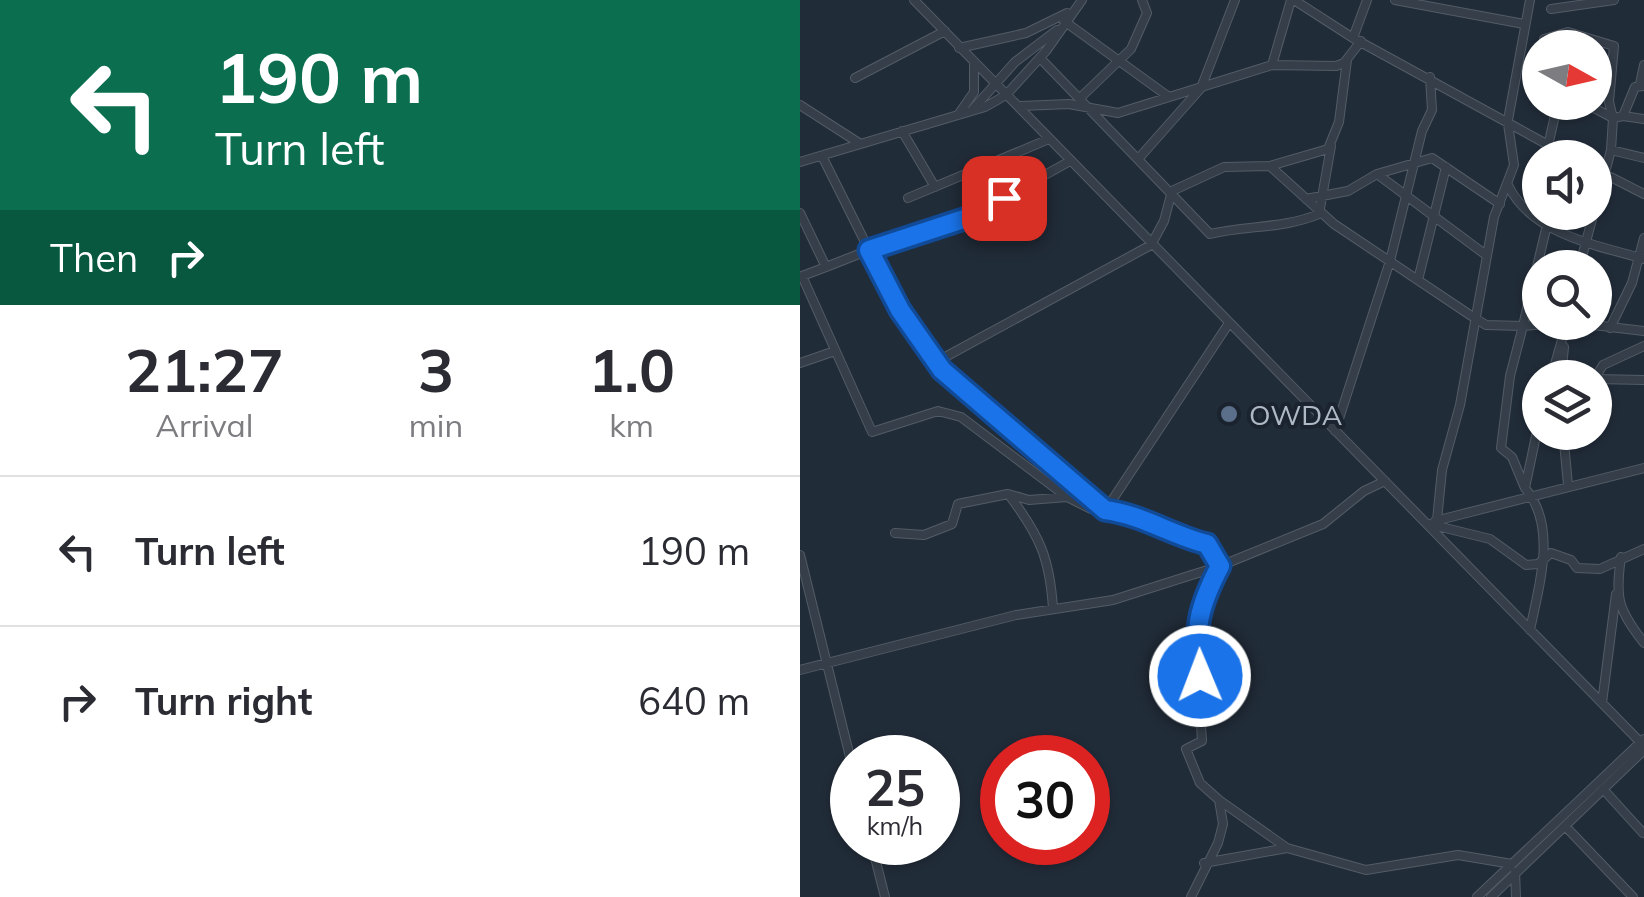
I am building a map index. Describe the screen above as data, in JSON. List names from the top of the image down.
{
  "places": ["OWDA"],
  "north": "right",
  "page": {
    "turn": ["190 m", "Turn left"],
    "then": "Then",
    "eta": [
      "21:27",
      "Arrival",
      "3",
      "min",
      "1.0",
      "km"
    ],
    "list": [
      {
        "name": "Turn left",
        "value": "190 m"
      },
      {
        "name": "Turn right",
        "value": "640 m"
      }
    ],
    "speed": "25 km/h",
    "limit": "30"
  }
}
